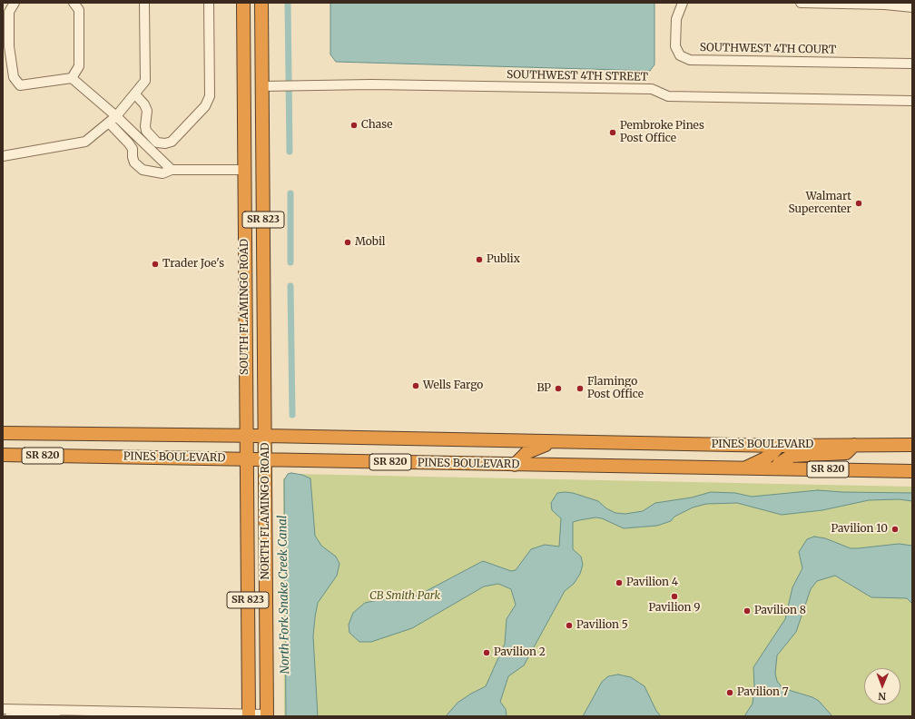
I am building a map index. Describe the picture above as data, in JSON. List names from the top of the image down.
{
  "streets": {
    "highway": [
      "SR 823",
      "SOUTH FLAMINGO ROAD",
      "PINES BOULEVARD",
      "SR 820",
      "NORTH FLAMINGO ROAD"
    ],
    "street": ["SOUTHWEST 4TH COURT", "SOUTHWEST 4TH STREET"]
  },
  "crossings": [
    ["SOUTHWEST 4TH STREET", "SOUTH FLAMINGO ROAD"],
    ["SOUTH FLAMINGO ROAD", "PINES BOULEVARD"],
    ["SOUTH FLAMINGO ROAD", "NORTH FLAMINGO ROAD"],
    ["PINES BOULEVARD", "NORTH FLAMINGO ROAD"]
  ],
  "water": ["North Fork Snake Creek Canal"],
  "parks": ["CB Smith Park"],
  "places": [
    "Chase",
    "Pembroke Pines Post Office",
    "Walmart Supercenter",
    "Mobil",
    "Publix",
    "Trader Joe's",
    "Wells Fargo",
    "BP",
    "Flamingo Post Office",
    "Pavilion 10",
    "Pavilion 4",
    "Pavilion 9",
    "Pavilion 8",
    "Pavilion 5",
    "Pavilion 2",
    "Pavilion 7"
  ],
  "north": "bottom"
}
